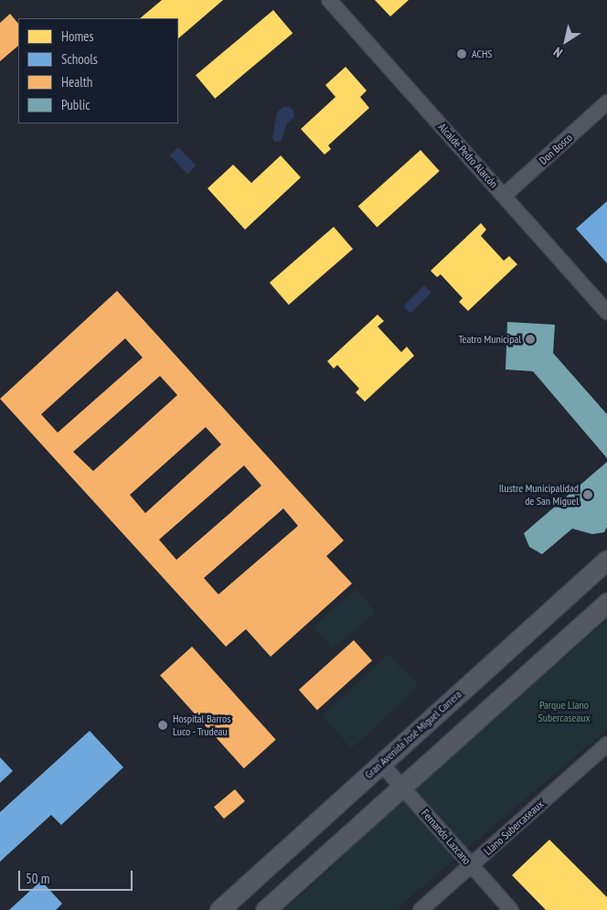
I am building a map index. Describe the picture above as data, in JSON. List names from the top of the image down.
{
  "streets": {
    "main road": ["Gran Avenida José Miguel Carrera"],
    "street": [
      "Don Bosco",
      "Alcalde Pedro Alarcón",
      "Llano Subercaseaux",
      "Fernando Lazcano"
    ]
  },
  "crossings": [
    ["Don Bosco", "Alcalde Pedro Alarcón"],
    ["Gran Avenida José Miguel Carrera", "Fernando Lazcano"],
    ["Llano Subercaseaux", "Fernando Lazcano"]
  ],
  "parks": ["Parque Llano Subercaseaux"],
  "places": [
    "ACHS",
    "Teatro Municipal",
    "Ilustre Municipalidad de San Miguel",
    "Hospital Barros Luco - Trudeau"
  ],
  "legend": [
    "Homes",
    "Schools",
    "Health",
    "Public"
  ],
  "scale_bar": "50 m",
  "north": "bottom left"
}
